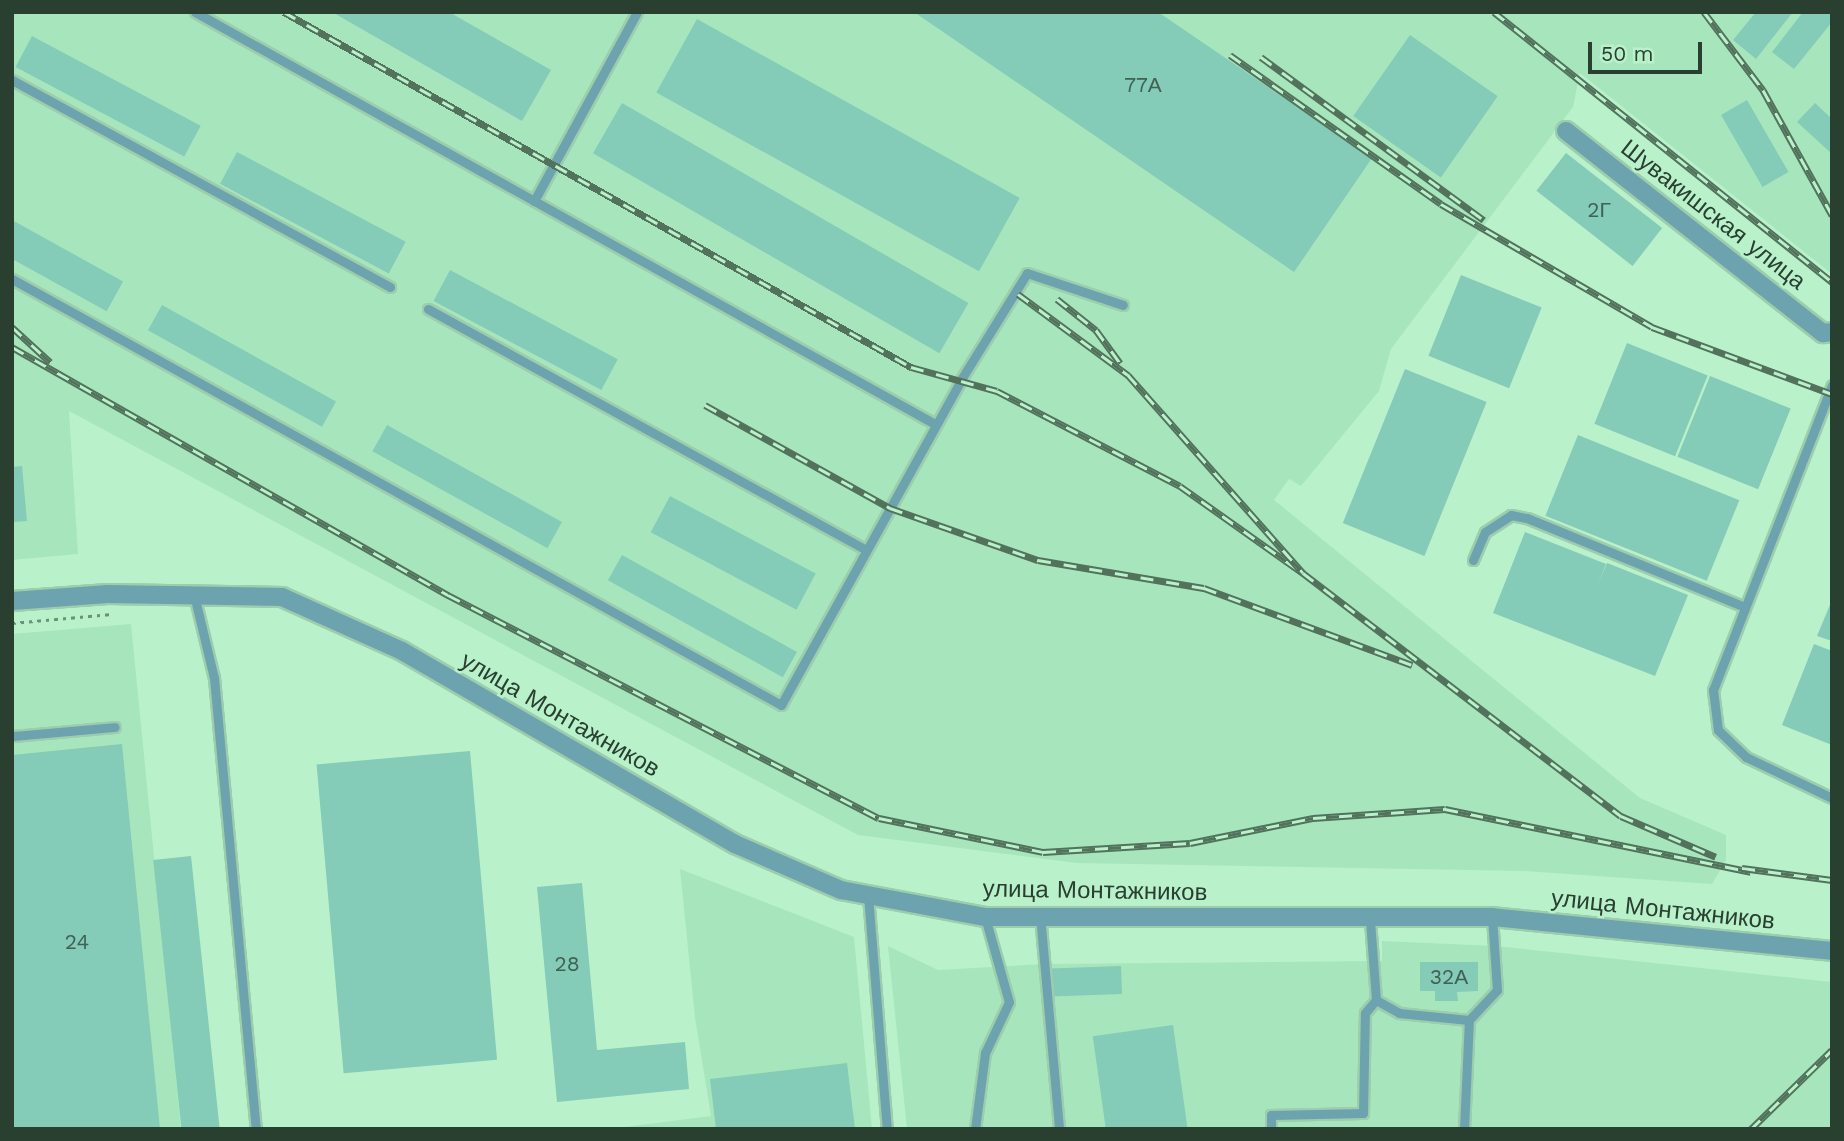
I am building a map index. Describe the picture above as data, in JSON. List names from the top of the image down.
{
  "streets": {
    "street": ["Шувакишская улица", "улица Монтажников"]
  },
  "house_numbers": [
    "77А",
    "2Г",
    "24",
    "28",
    "32А"
  ],
  "scale_bar": "50 m"
}
